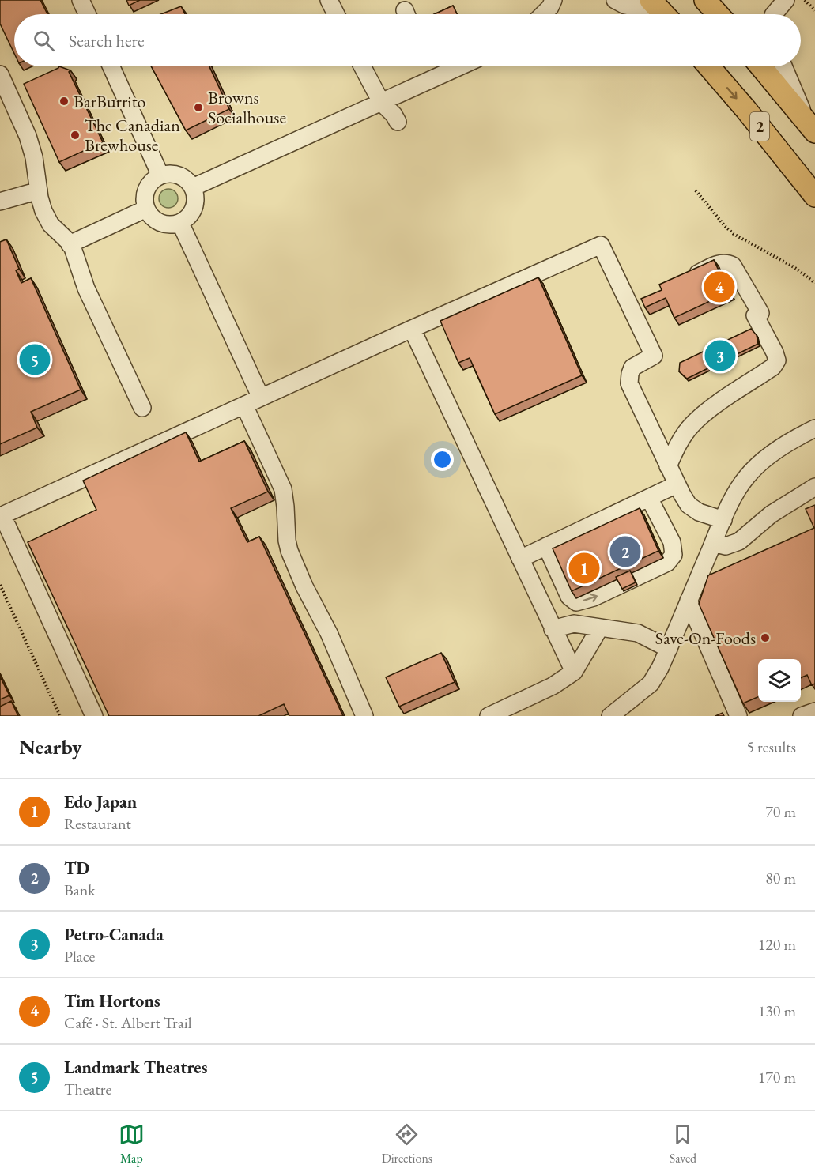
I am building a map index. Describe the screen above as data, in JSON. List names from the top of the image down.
{
  "streets": {
    "main road": ["2"]
  },
  "places": [
    "BarBurrito",
    "Browns Socialhouse",
    "The Canadian Brewhouse",
    "Save-On-Foods"
  ],
  "page": {
    "search": "Search here",
    "pins": [
      "4",
      "3",
      "5",
      "2",
      "1"
    ],
    "heading": ["Nearby", "5 results"],
    "list": [
      {
        "mark": "1",
        "name": "Edo Japan",
        "note": "Restaurant",
        "value": "70 m"
      },
      {
        "mark": "2",
        "name": "TD",
        "note": "Bank",
        "value": "80 m"
      },
      {
        "mark": "3",
        "name": "Petro-Canada",
        "note": "Place",
        "value": "120 m"
      },
      {
        "mark": "4",
        "name": "Tim Hortons",
        "note": "Café · St. Albert Trail",
        "value": "130 m"
      },
      {
        "mark": "5",
        "name": "Landmark Theatres",
        "note": "Theatre",
        "value": "170 m"
      }
    ],
    "nav": ["Map", "Directions", "Saved"]
  }
}
